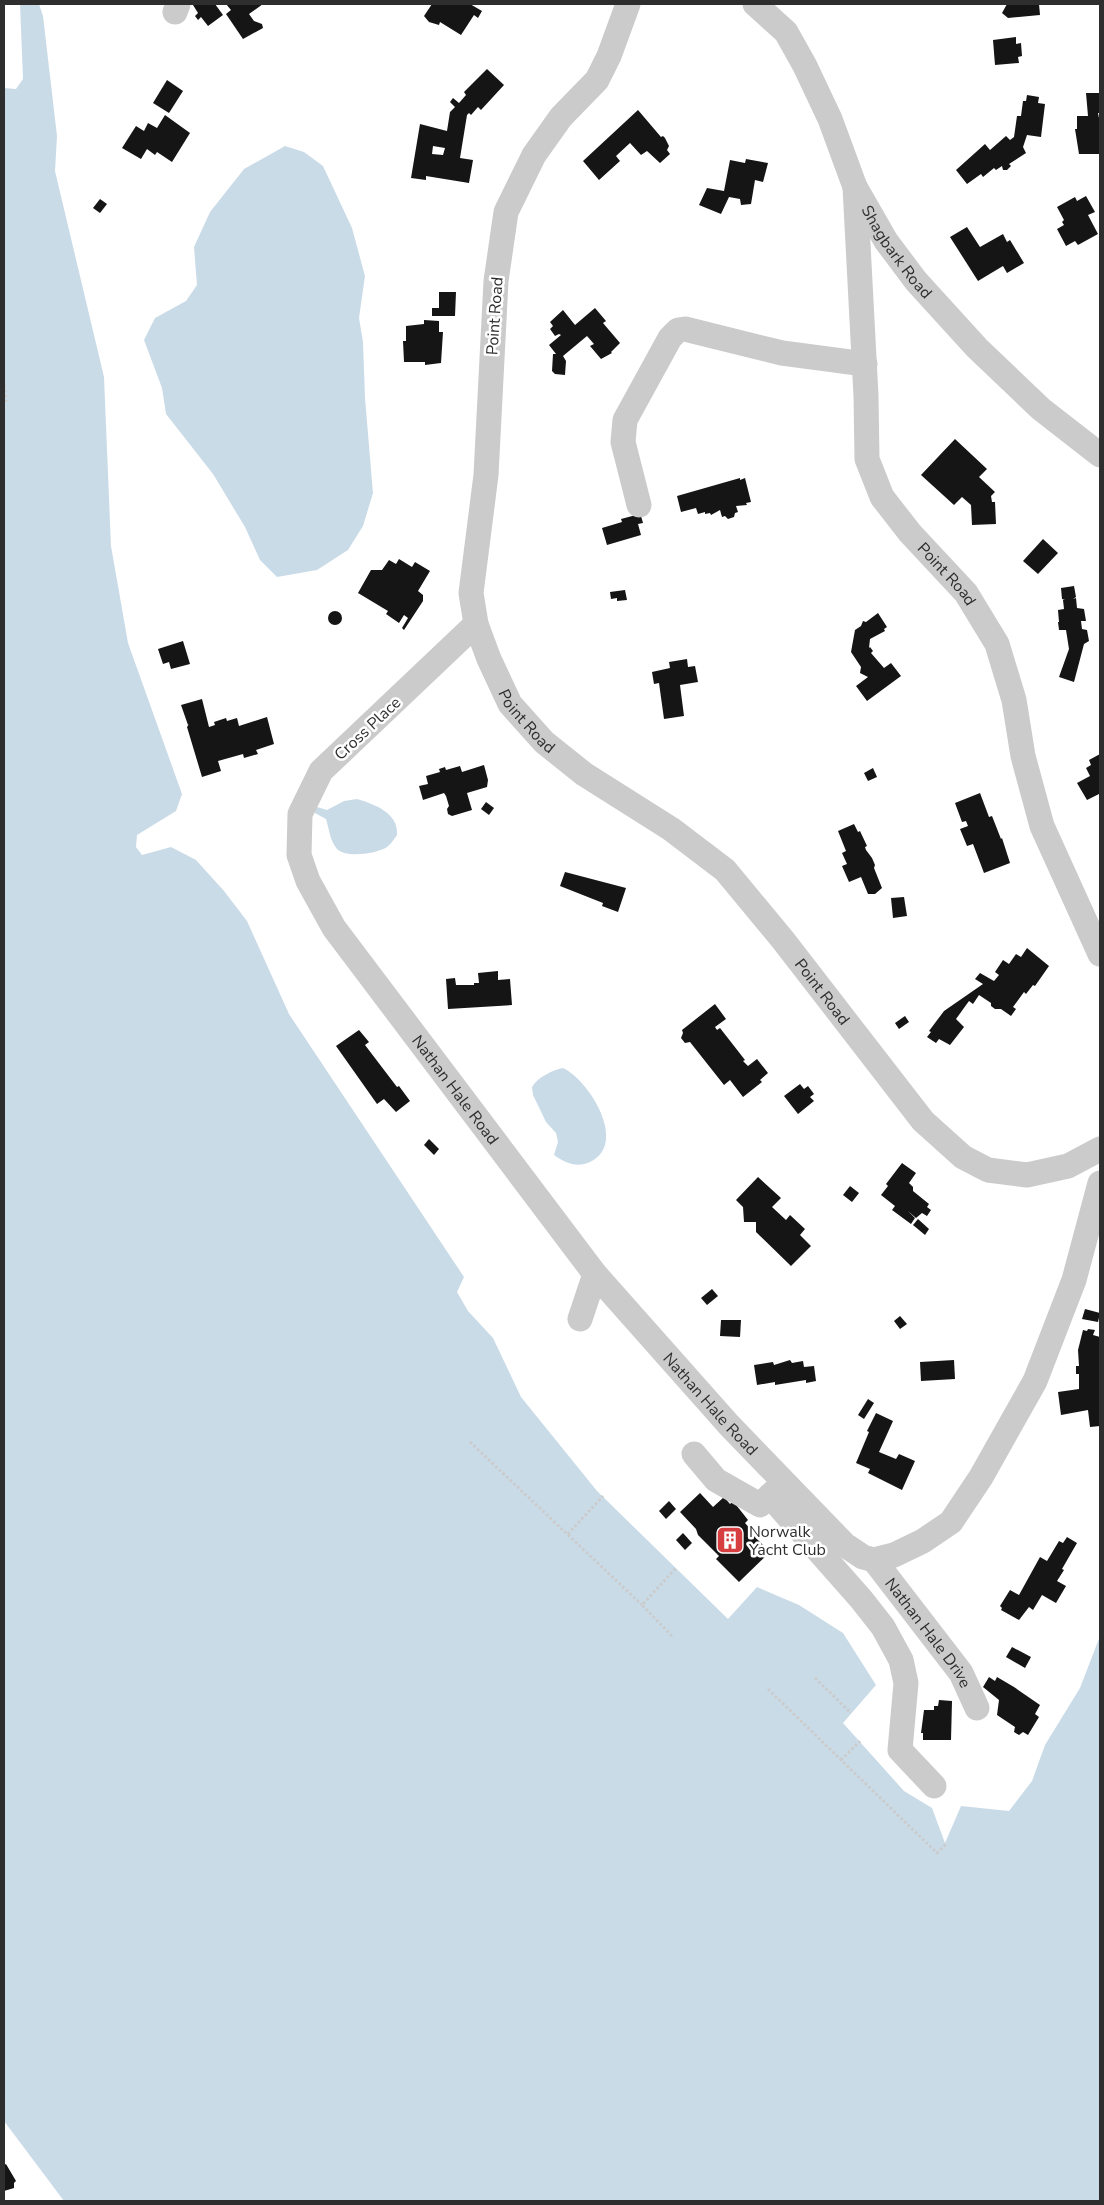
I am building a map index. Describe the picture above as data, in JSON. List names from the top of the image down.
{
  "streets": {
    "street": [
      "Shagbark Road",
      "Point Road",
      "Cross Place",
      "Nathan Hale Road",
      "Nathan Hale Drive"
    ]
  },
  "crossings": [
    ["Shagbark Road", "Point Road"],
    ["Point Road", "Cross Place"],
    ["Cross Place", "Nathan Hale Road"],
    ["Nathan Hale Road", "Nathan Hale Drive"]
  ],
  "places": {
    "building": ["Norwalk Yacht Club"]
  }
}
